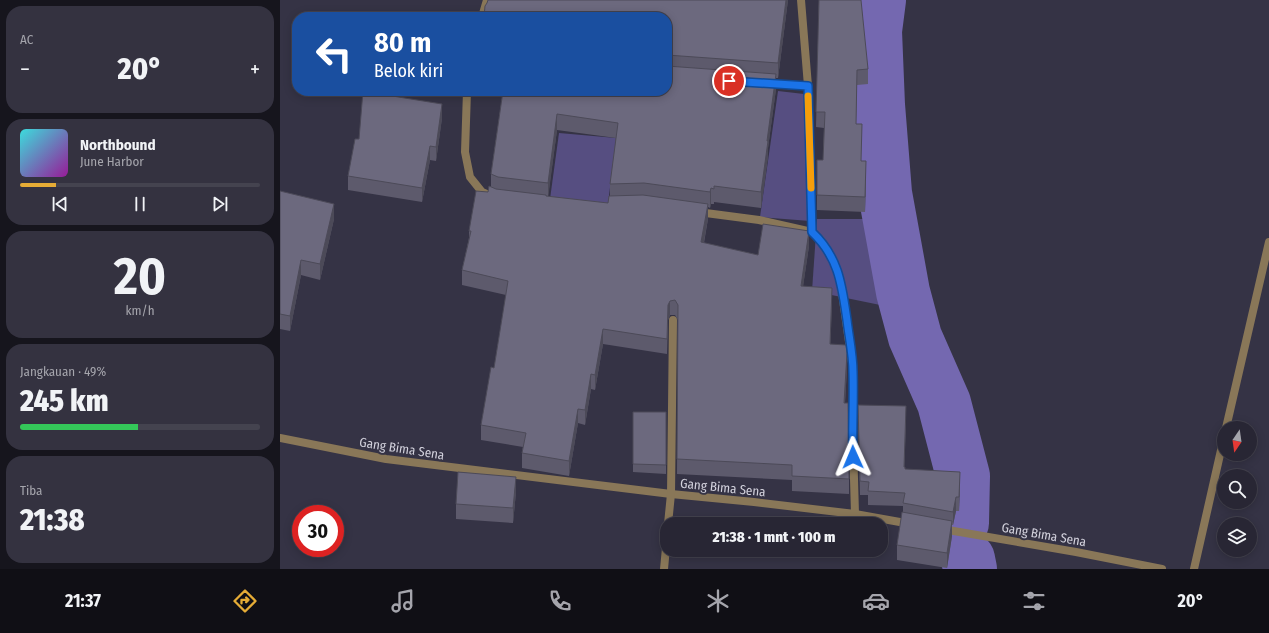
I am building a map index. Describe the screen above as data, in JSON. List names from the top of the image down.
{
  "streets": {
    "street": ["Gang Bima Sena"]
  },
  "north": "bottom",
  "page": {
    "tile": [
      "AC",
      ["20", "km/h"],
      ["Jangkauan · 49%", "245 km"],
      ["Tiba", "21:38"]
    ],
    "turn": ["80 m", "Belok kiri"],
    "heat": ["−", "20°", "+"],
    "song": ["Northbound", "June Harbor"],
    "limit": "30",
    "trip": "21:38 · 1 mnt · 100 m",
    "tabs": ["21:37", "20°"]
  }
}
